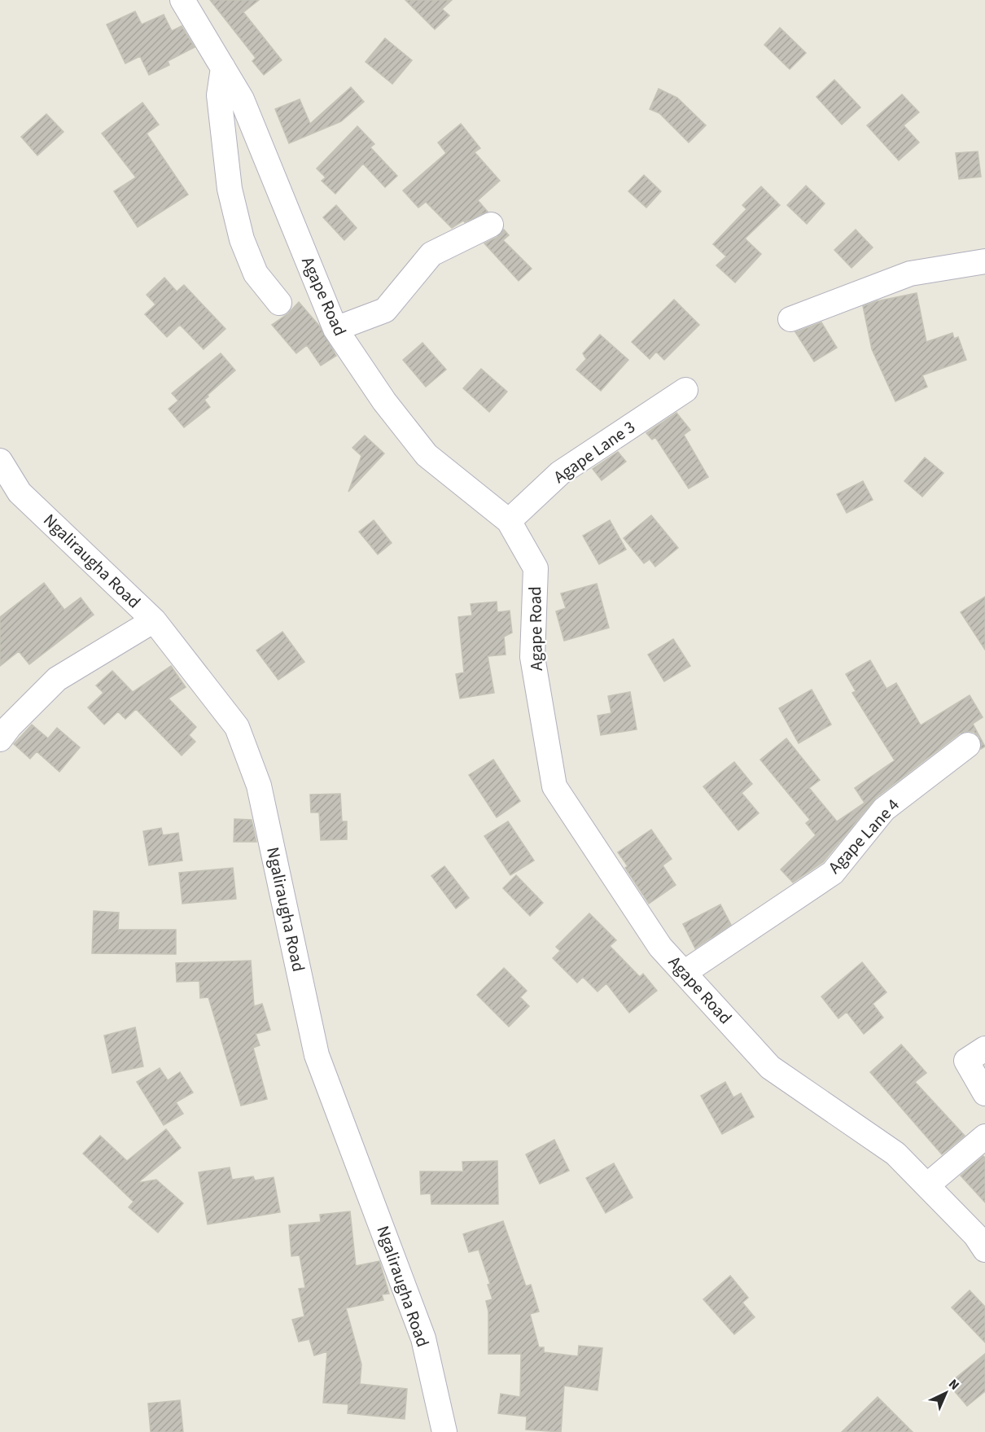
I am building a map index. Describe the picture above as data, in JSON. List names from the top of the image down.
{
  "streets": {
    "street": [
      "Agape Road",
      "Agape Lane 3",
      "Ngaliraugha Road",
      "Agape Lane 4"
    ]
  },
  "crossings": [
    ["Agape Road", "Agape Lane 3"],
    ["Agape Road", "Agape Lane 4"]
  ],
  "north": "top right"
}
